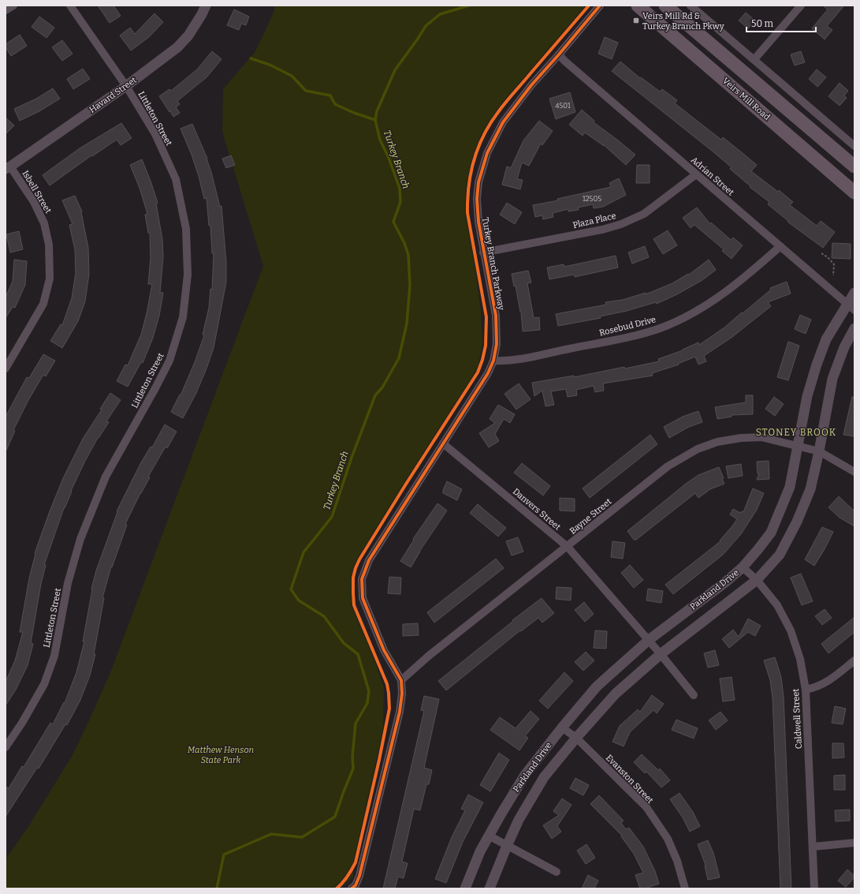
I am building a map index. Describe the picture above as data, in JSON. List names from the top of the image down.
{
  "streets": {
    "main road": ["Veirs Mill Road"],
    "street": [
      "Havard Street",
      "Littleton Street",
      "Adrian Street",
      "Isbell Street",
      "Plaza Place",
      "Turkey Branch Parkway",
      "Rosebud Drive",
      "Danvers Street",
      "Bayne Street",
      "Parkland Drive",
      "Caldwell Street",
      "Evanston Street"
    ]
  },
  "crossings": [
    ["Havard Street", "Littleton Street"],
    ["Havard Street", "Isbell Street"],
    ["Adrian Street", "Plaza Place"],
    ["Adrian Street", "Turkey Branch Parkway"],
    ["Adrian Street", "Rosebud Drive"],
    ["Adrian Street", "Parkland Drive"],
    ["Plaza Place", "Turkey Branch Parkway"],
    ["Turkey Branch Parkway", "Rosebud Drive"],
    ["Turkey Branch Parkway", "Danvers Street"],
    ["Turkey Branch Parkway", "Bayne Street"],
    ["Danvers Street", "Bayne Street"],
    ["Danvers Street", "Parkland Drive"],
    ["Bayne Street", "Parkland Drive"],
    ["Parkland Drive", "Caldwell Street"],
    ["Parkland Drive", "Evanston Street"]
  ],
  "districts": ["STONEY BROOK"],
  "water": ["Turkey Branch"],
  "parks": ["Matthew Henson State Park"],
  "places": {
    "transit": ["Veirs Mill Rd & Turkey Branch Pkwy"]
  },
  "house_numbers": ["4501", "12505"],
  "scale_bar": "50 m"
}
